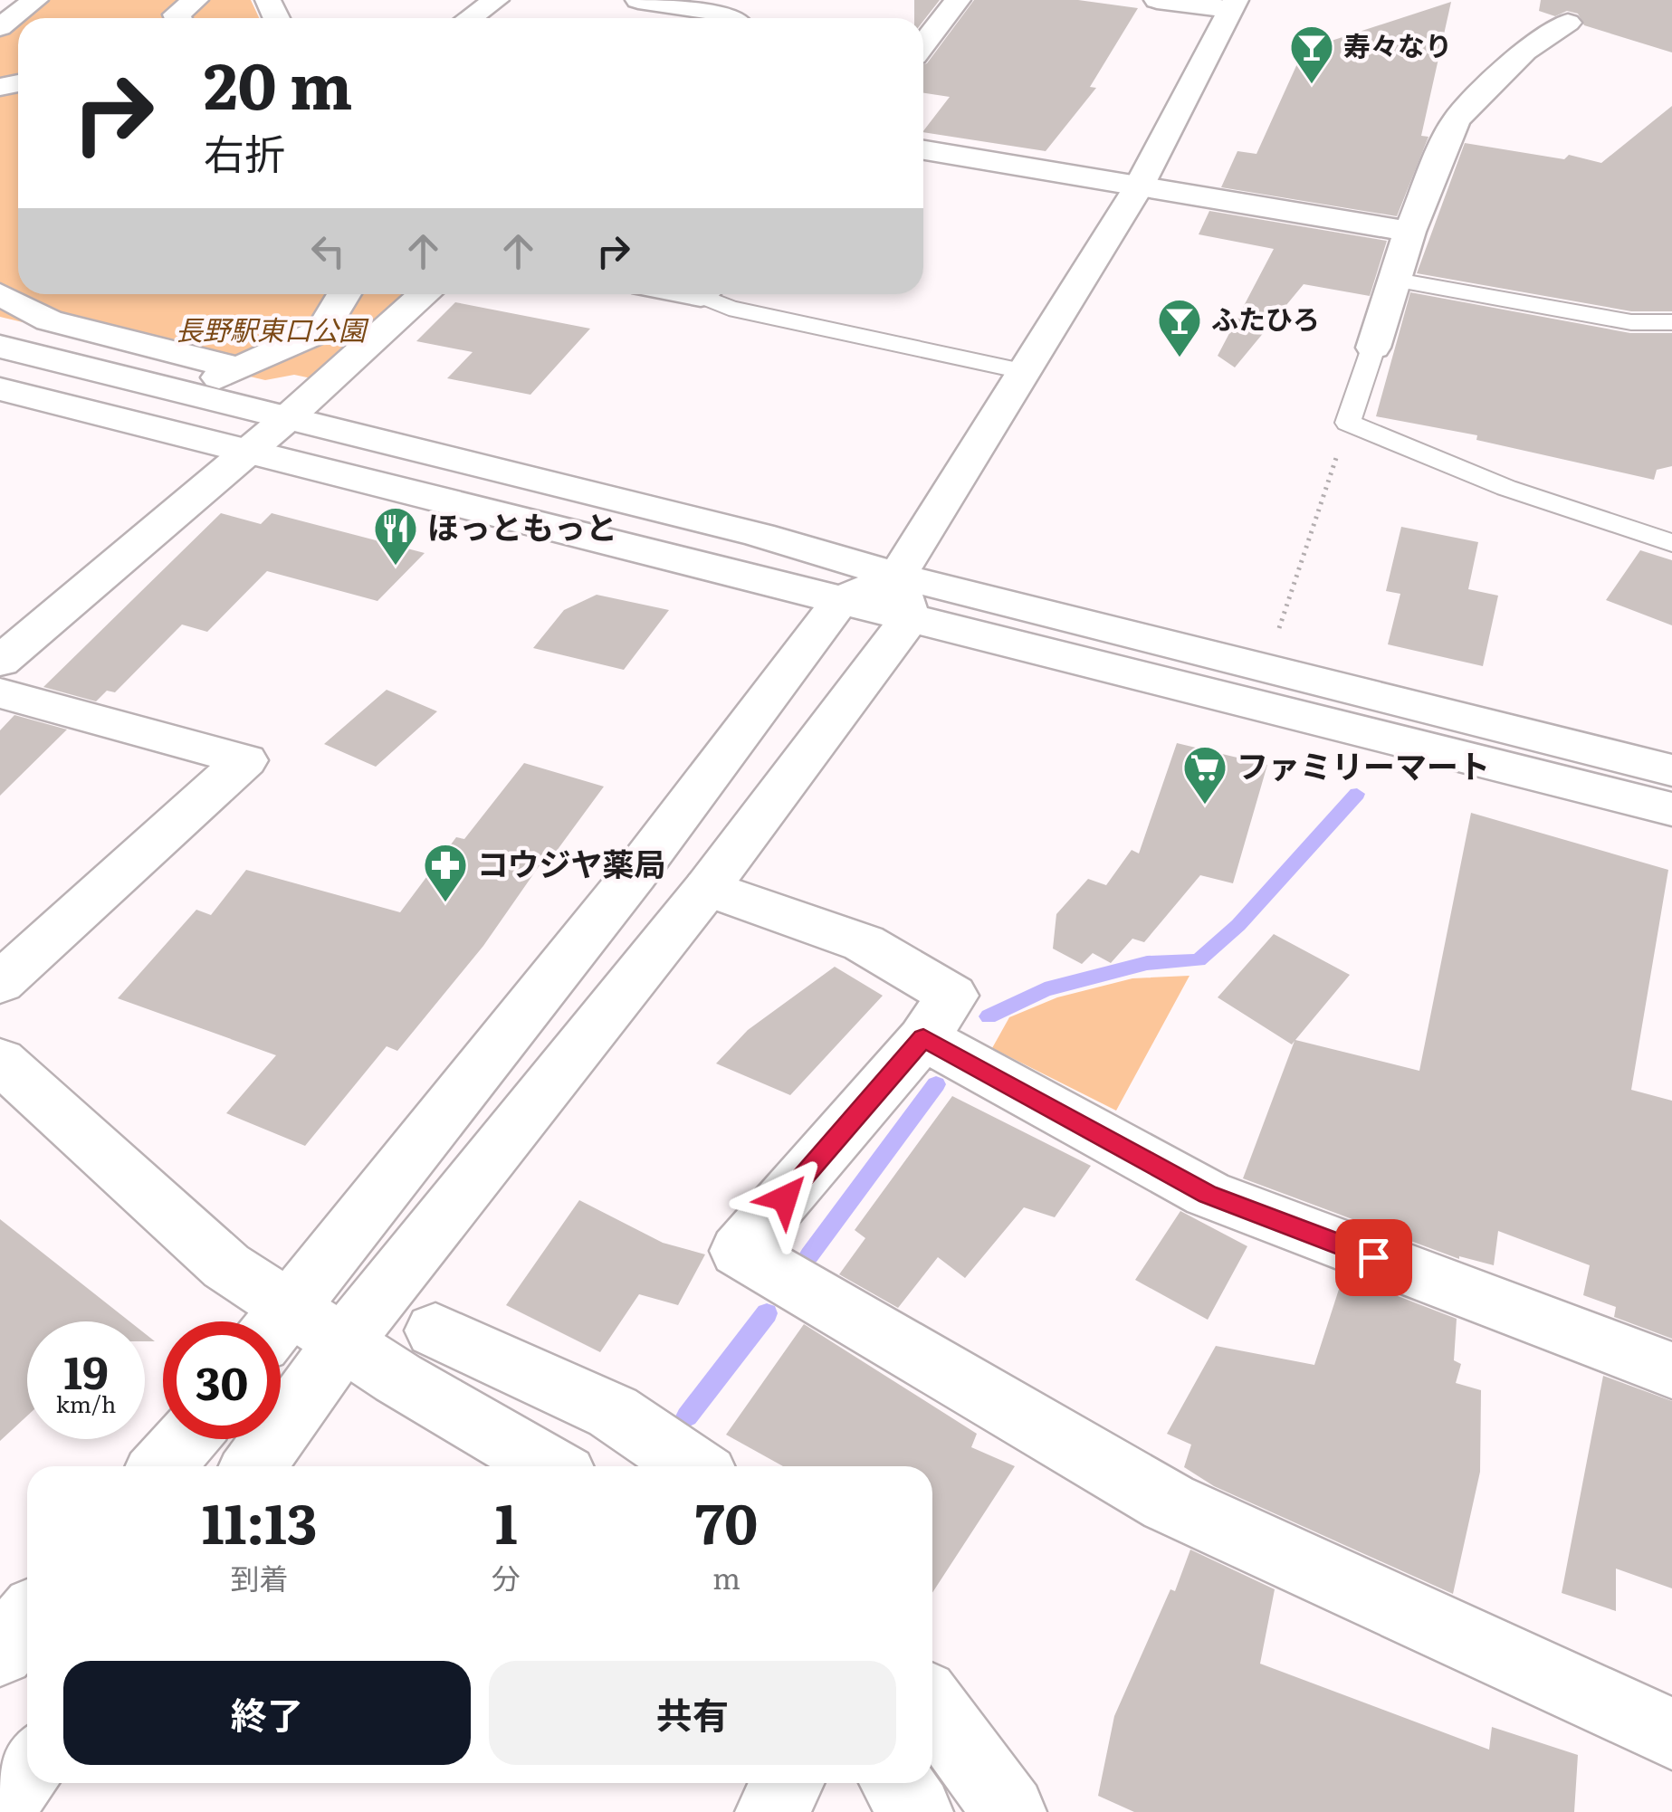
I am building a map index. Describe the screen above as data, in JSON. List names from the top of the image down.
{
  "parks": ["長野駅東口公園"],
  "places": {
    "bar": ["寿々なり", "ふたひろ"],
    "restaurant": ["ほっともっと"],
    "supermarket": ["ファミリーマート"],
    "pharmacy": ["コウジヤ薬局"]
  },
  "page": {
    "turn": ["20 m", "右折"],
    "speed": "19 km/h",
    "limit": "30",
    "eta": [
      "11:13",
      "到着",
      "1",
      "分",
      "70",
      "m"
    ],
    "buttons": ["終了", "共有"]
  }
}
